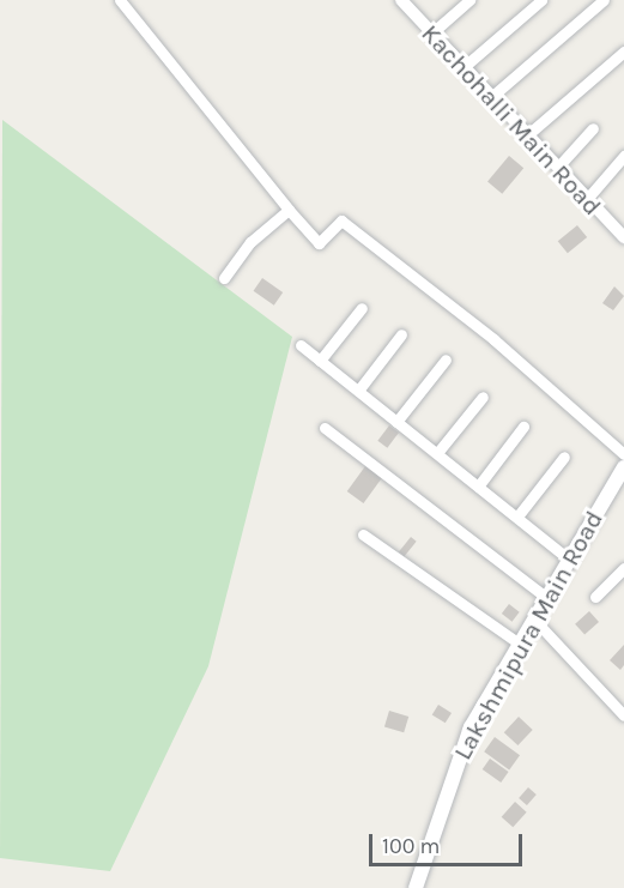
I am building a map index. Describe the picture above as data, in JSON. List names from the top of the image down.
{
  "streets": {
    "main road": ["Lakshmipura Main Road"],
    "street": ["Kachohalli Main Road"]
  },
  "scale_bar": "100 m"
}
